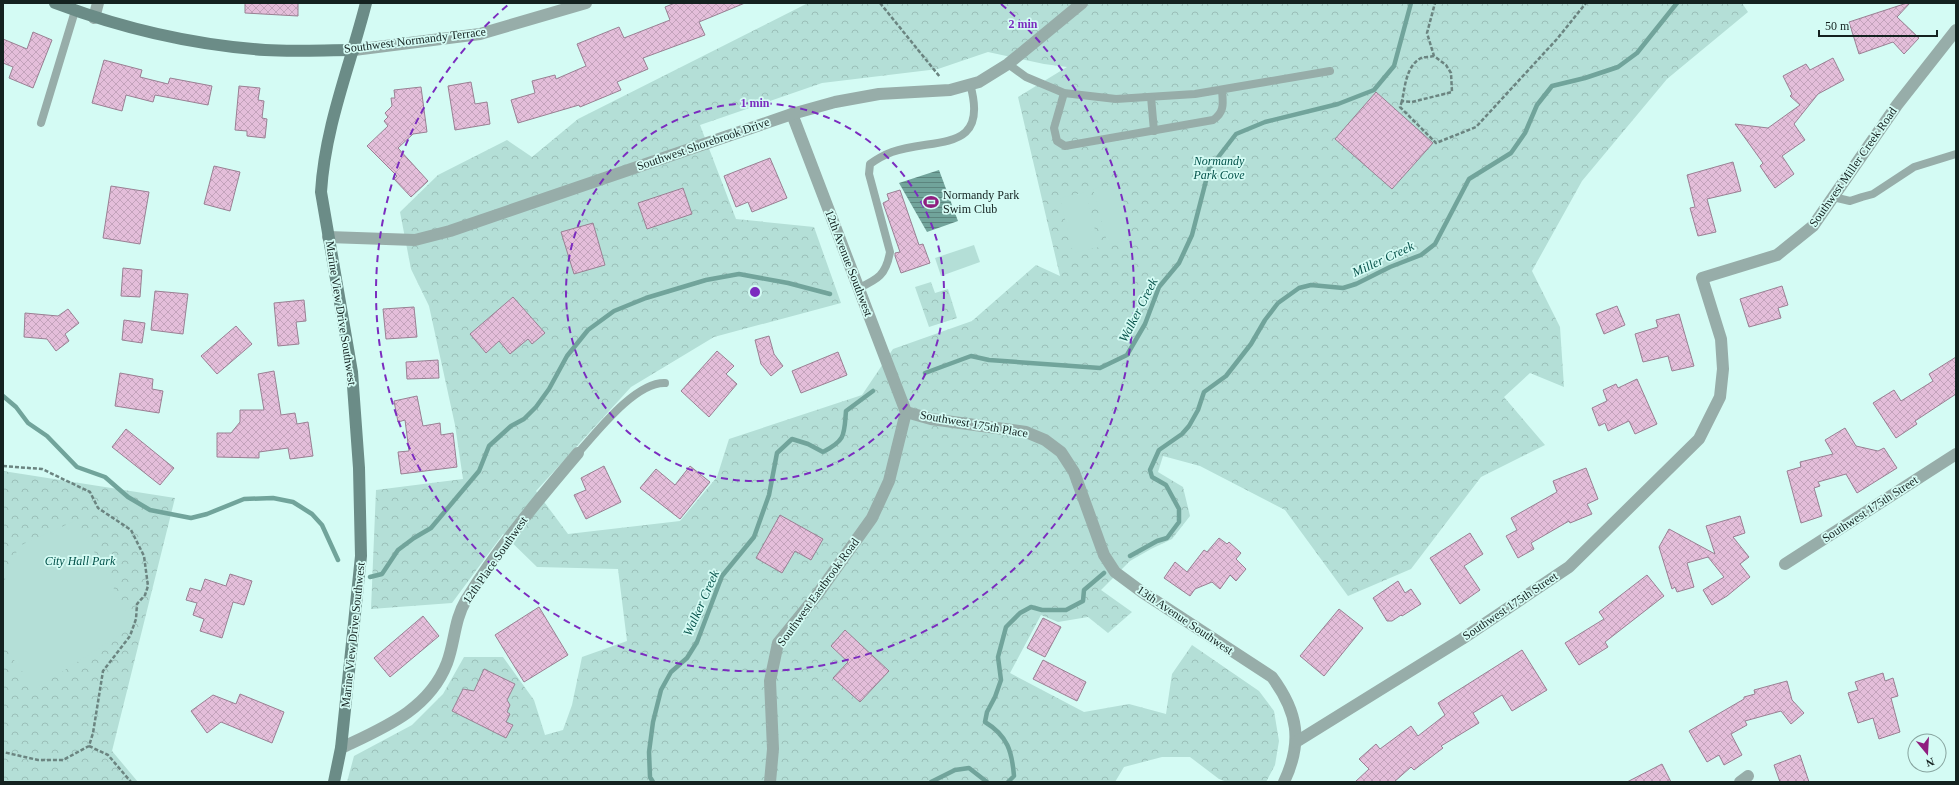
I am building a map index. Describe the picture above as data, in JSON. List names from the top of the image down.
{
  "streets": {
    "street": [
      "Southwest Normandy Terrace",
      "Southwest Shorebrook Drive",
      "Southwest Miller Creek Road",
      "12th Avenue Southwest",
      "Marine View Drive Southwest",
      "Southwest 175th Place",
      "Southwest 175th Street",
      "12th Place Southwest",
      "Southwest Eastbrook Road",
      "13th Avenue Southwest"
    ]
  },
  "crossings": [
    ["Southwest Normandy Terrace", "Marine View Drive Southwest"],
    ["Southwest Shorebrook Drive", "12th Avenue Southwest"],
    ["Southwest Shorebrook Drive", "Marine View Drive Southwest"],
    ["Southwest Miller Creek Road", "Southwest 175th Street"],
    ["12th Avenue Southwest", "Southwest 175th Place"],
    ["12th Avenue Southwest", "Southwest Eastbrook Road"],
    ["Marine View Drive Southwest", "12th Place Southwest"],
    ["Southwest 175th Place", "Southwest Eastbrook Road"],
    ["Southwest 175th Place", "13th Avenue Southwest"],
    ["Southwest 175th Street", "13th Avenue Southwest"]
  ],
  "water": ["Miller Creek", "Walker Creek"],
  "parks": ["Normandy Park Cove", "City Hall Park"],
  "places": {
    "sports": ["Normandy Park Swim Club"]
  },
  "scale_bar": "50 m",
  "north": "bottom",
  "rings": ["2 min", "1 min"]
}
